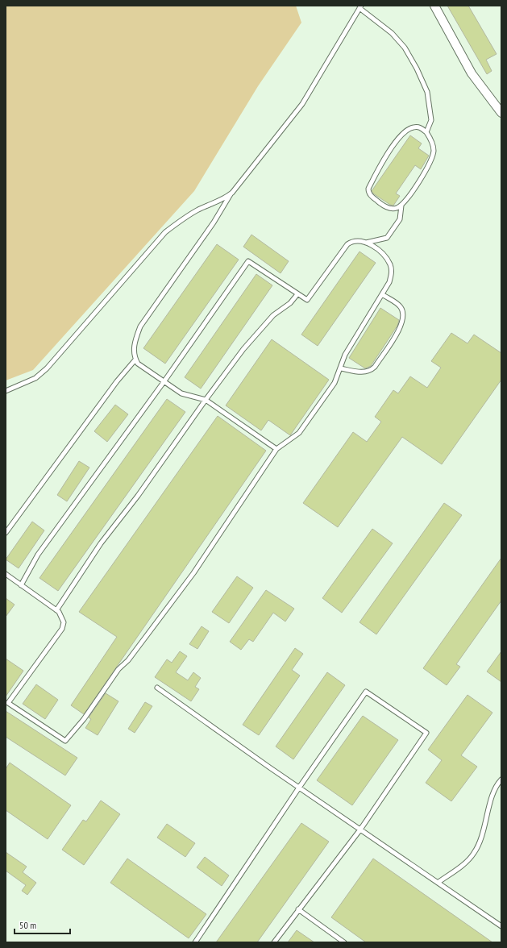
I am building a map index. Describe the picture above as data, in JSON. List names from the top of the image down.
{
  "scale_bar": "50 m"
}
